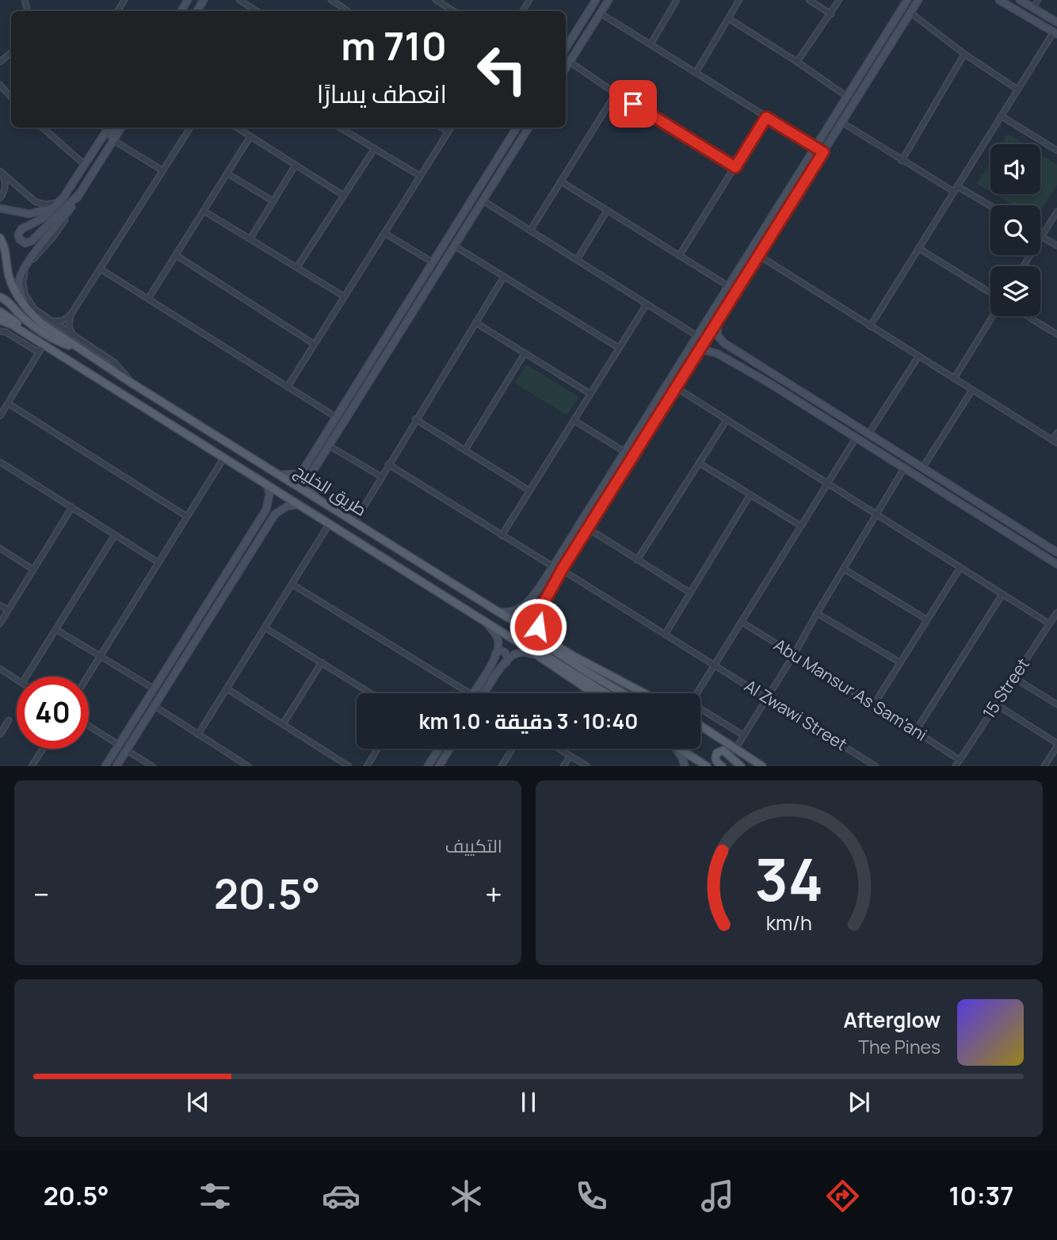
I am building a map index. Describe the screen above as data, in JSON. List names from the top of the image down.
{
  "streets": {
    "main road": ["طريق الخليج"],
    "street": ["15 Street", "Abu Mansur As Sam'ani", "Al Zwawi Street"]
  },
  "crossings": [
    ["15 Street", "Abu Mansur As Sam'ani"]
  ],
  "page": {
    "turn": ["710 m", "انعطف يسارًا"],
    "limit": "40",
    "trip": "10:40 · 3 دقيقة · 1.0 km",
    "tile": "التكييف",
    "heat": ["−", "20.5°", "+"],
    "song": ["Afterglow", "The Pines"],
    "tabs": ["10:37", "20.5°"],
    "gauge": ["34", "km/h"]
  }
}
